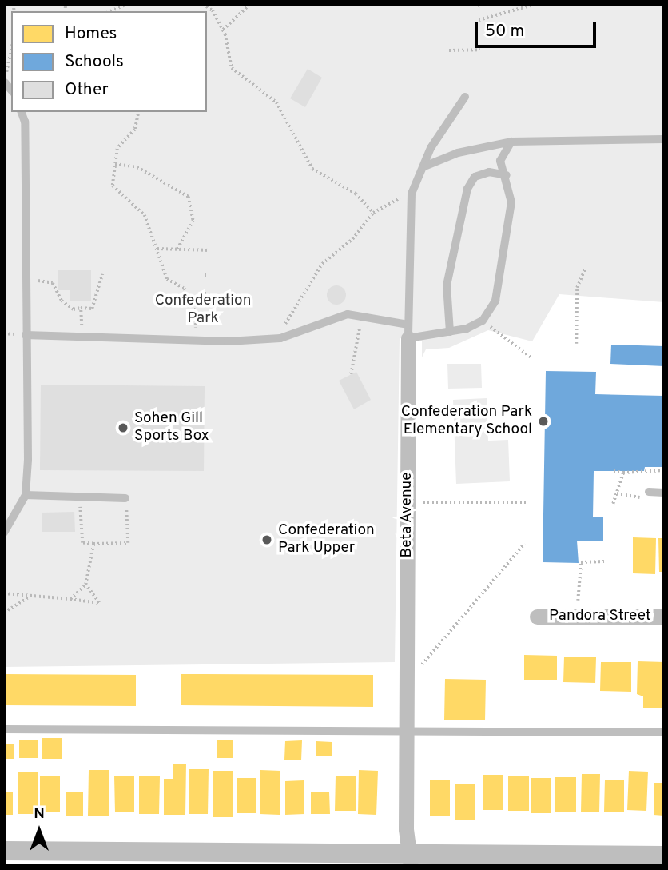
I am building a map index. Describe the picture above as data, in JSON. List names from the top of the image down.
{
  "streets": {
    "street": ["Beta Avenue", "Pandora Street"]
  },
  "parks": ["Confederation Park"],
  "places": ["Confederation Park Elementary School", "Sohen Gill Sports Box", "Confederation Park Upper"],
  "legend": ["Homes", "Schools", "Other"],
  "scale_bar": "50 m",
  "north": "top"
}
